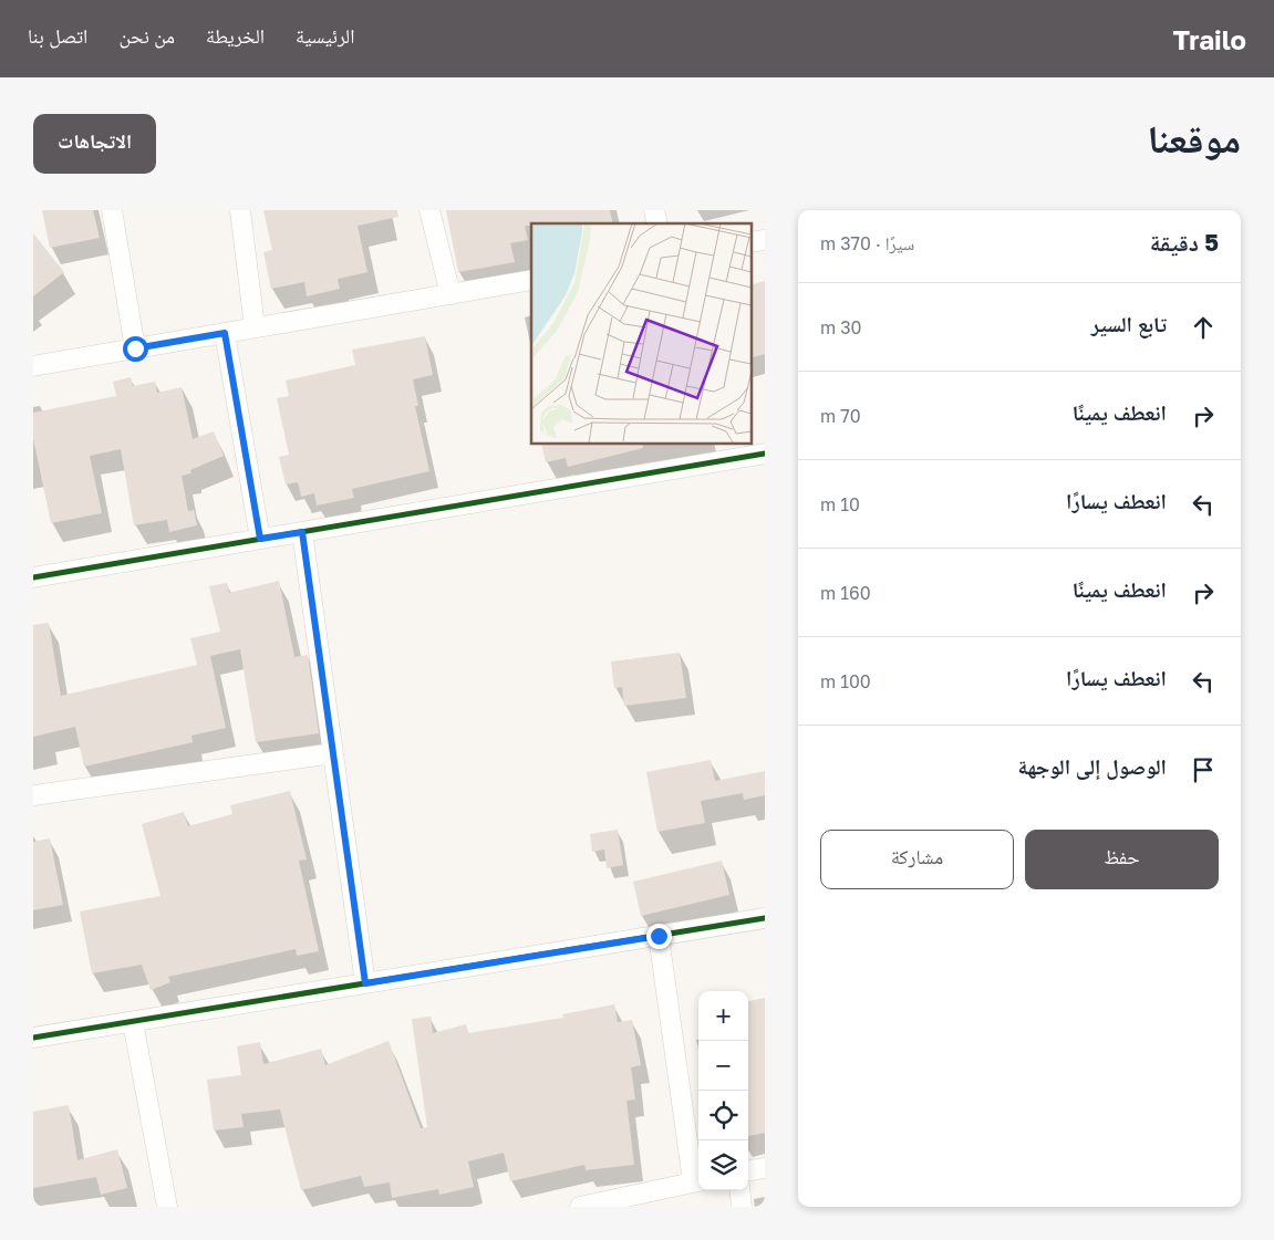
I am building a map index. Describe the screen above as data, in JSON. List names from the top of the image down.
{
  "page": {
    "header": "Trailo",
    "nav": [
      "الرئيسية",
      "الخريطة",
      "من نحن",
      "اتصل بنا"
    ],
    "title": "موقعنا",
    "buttons": [
      "الاتجاهات",
      ["حفظ", "مشاركة"]
    ],
    "heading": ["5 دقيقة", "سيرًا · 370 m"],
    "list": [
      ["تابع السير", "30 m"],
      ["انعطف يمينًا", "70 m"],
      ["انعطف يسارًا", "10 m"],
      ["انعطف يمينًا", "160 m"],
      ["انعطف يسارًا", "100 m"],
      "الوصول إلى الوجهة"
    ],
    "map_buttons": ["+", "−"]
  }
}
